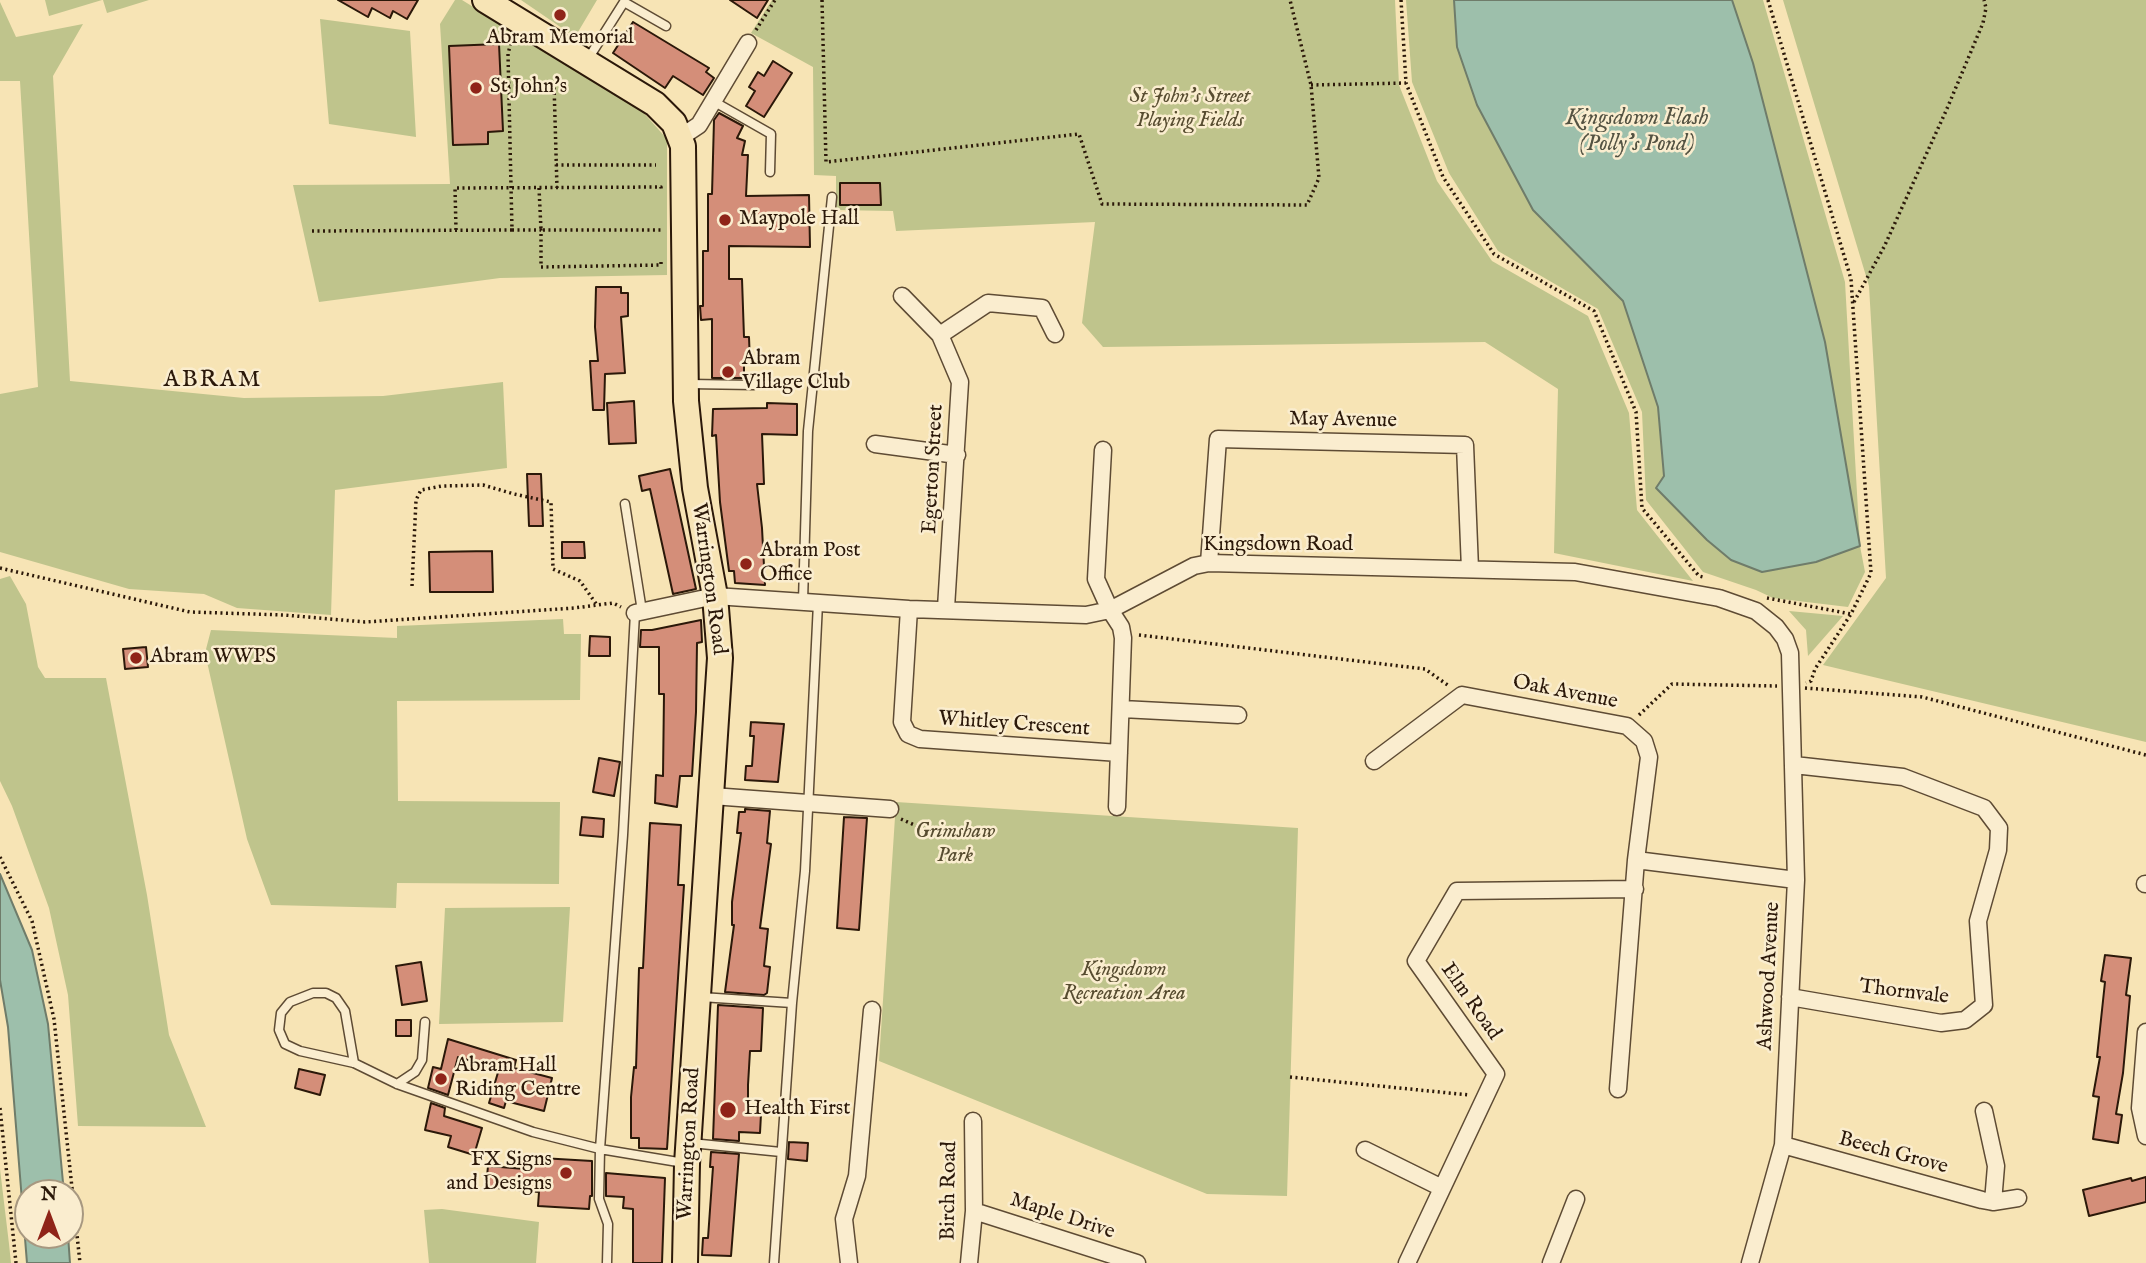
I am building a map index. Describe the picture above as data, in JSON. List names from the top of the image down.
{
  "streets": {
    "main road": ["Warrington Road"],
    "street": [
      "May Avenue",
      "Egerton Street",
      "Kingsdown Road",
      "Oak Avenue",
      "Whitley Crescent",
      "Ashwood Avenue",
      "Thornvale",
      "Elm Road",
      "Beech Grove",
      "Birch Road",
      "Maple Drive"
    ]
  },
  "crossings": [
    ["May Avenue", "Kingsdown Road"],
    ["Egerton Street", "Kingsdown Road"],
    ["Kingsdown Road", "Warrington Road"],
    ["Kingsdown Road", "Whitley Crescent"],
    ["Kingsdown Road", "Ashwood Avenue"],
    ["Oak Avenue", "Elm Road"],
    ["Ashwood Avenue", "Thornvale"],
    ["Ashwood Avenue", "Beech Grove"],
    ["Birch Road", "Maple Drive"]
  ],
  "districts": ["ABRAM"],
  "water": ["Kingsdown Flash (Polly's Pond)"],
  "parks": ["St John's Street Playing Fields", "Grimshaw Park", "Kingsdown Recreation Area"],
  "places": [
    "Abram Memorial",
    "St John's",
    "Maypole Hall",
    "Abram Village Club",
    "Abram Post Office",
    "Abram WWPS",
    "Abram Hall Riding Centre",
    "Health First",
    "FX Signs and Designs"
  ],
  "north": "top"
}
